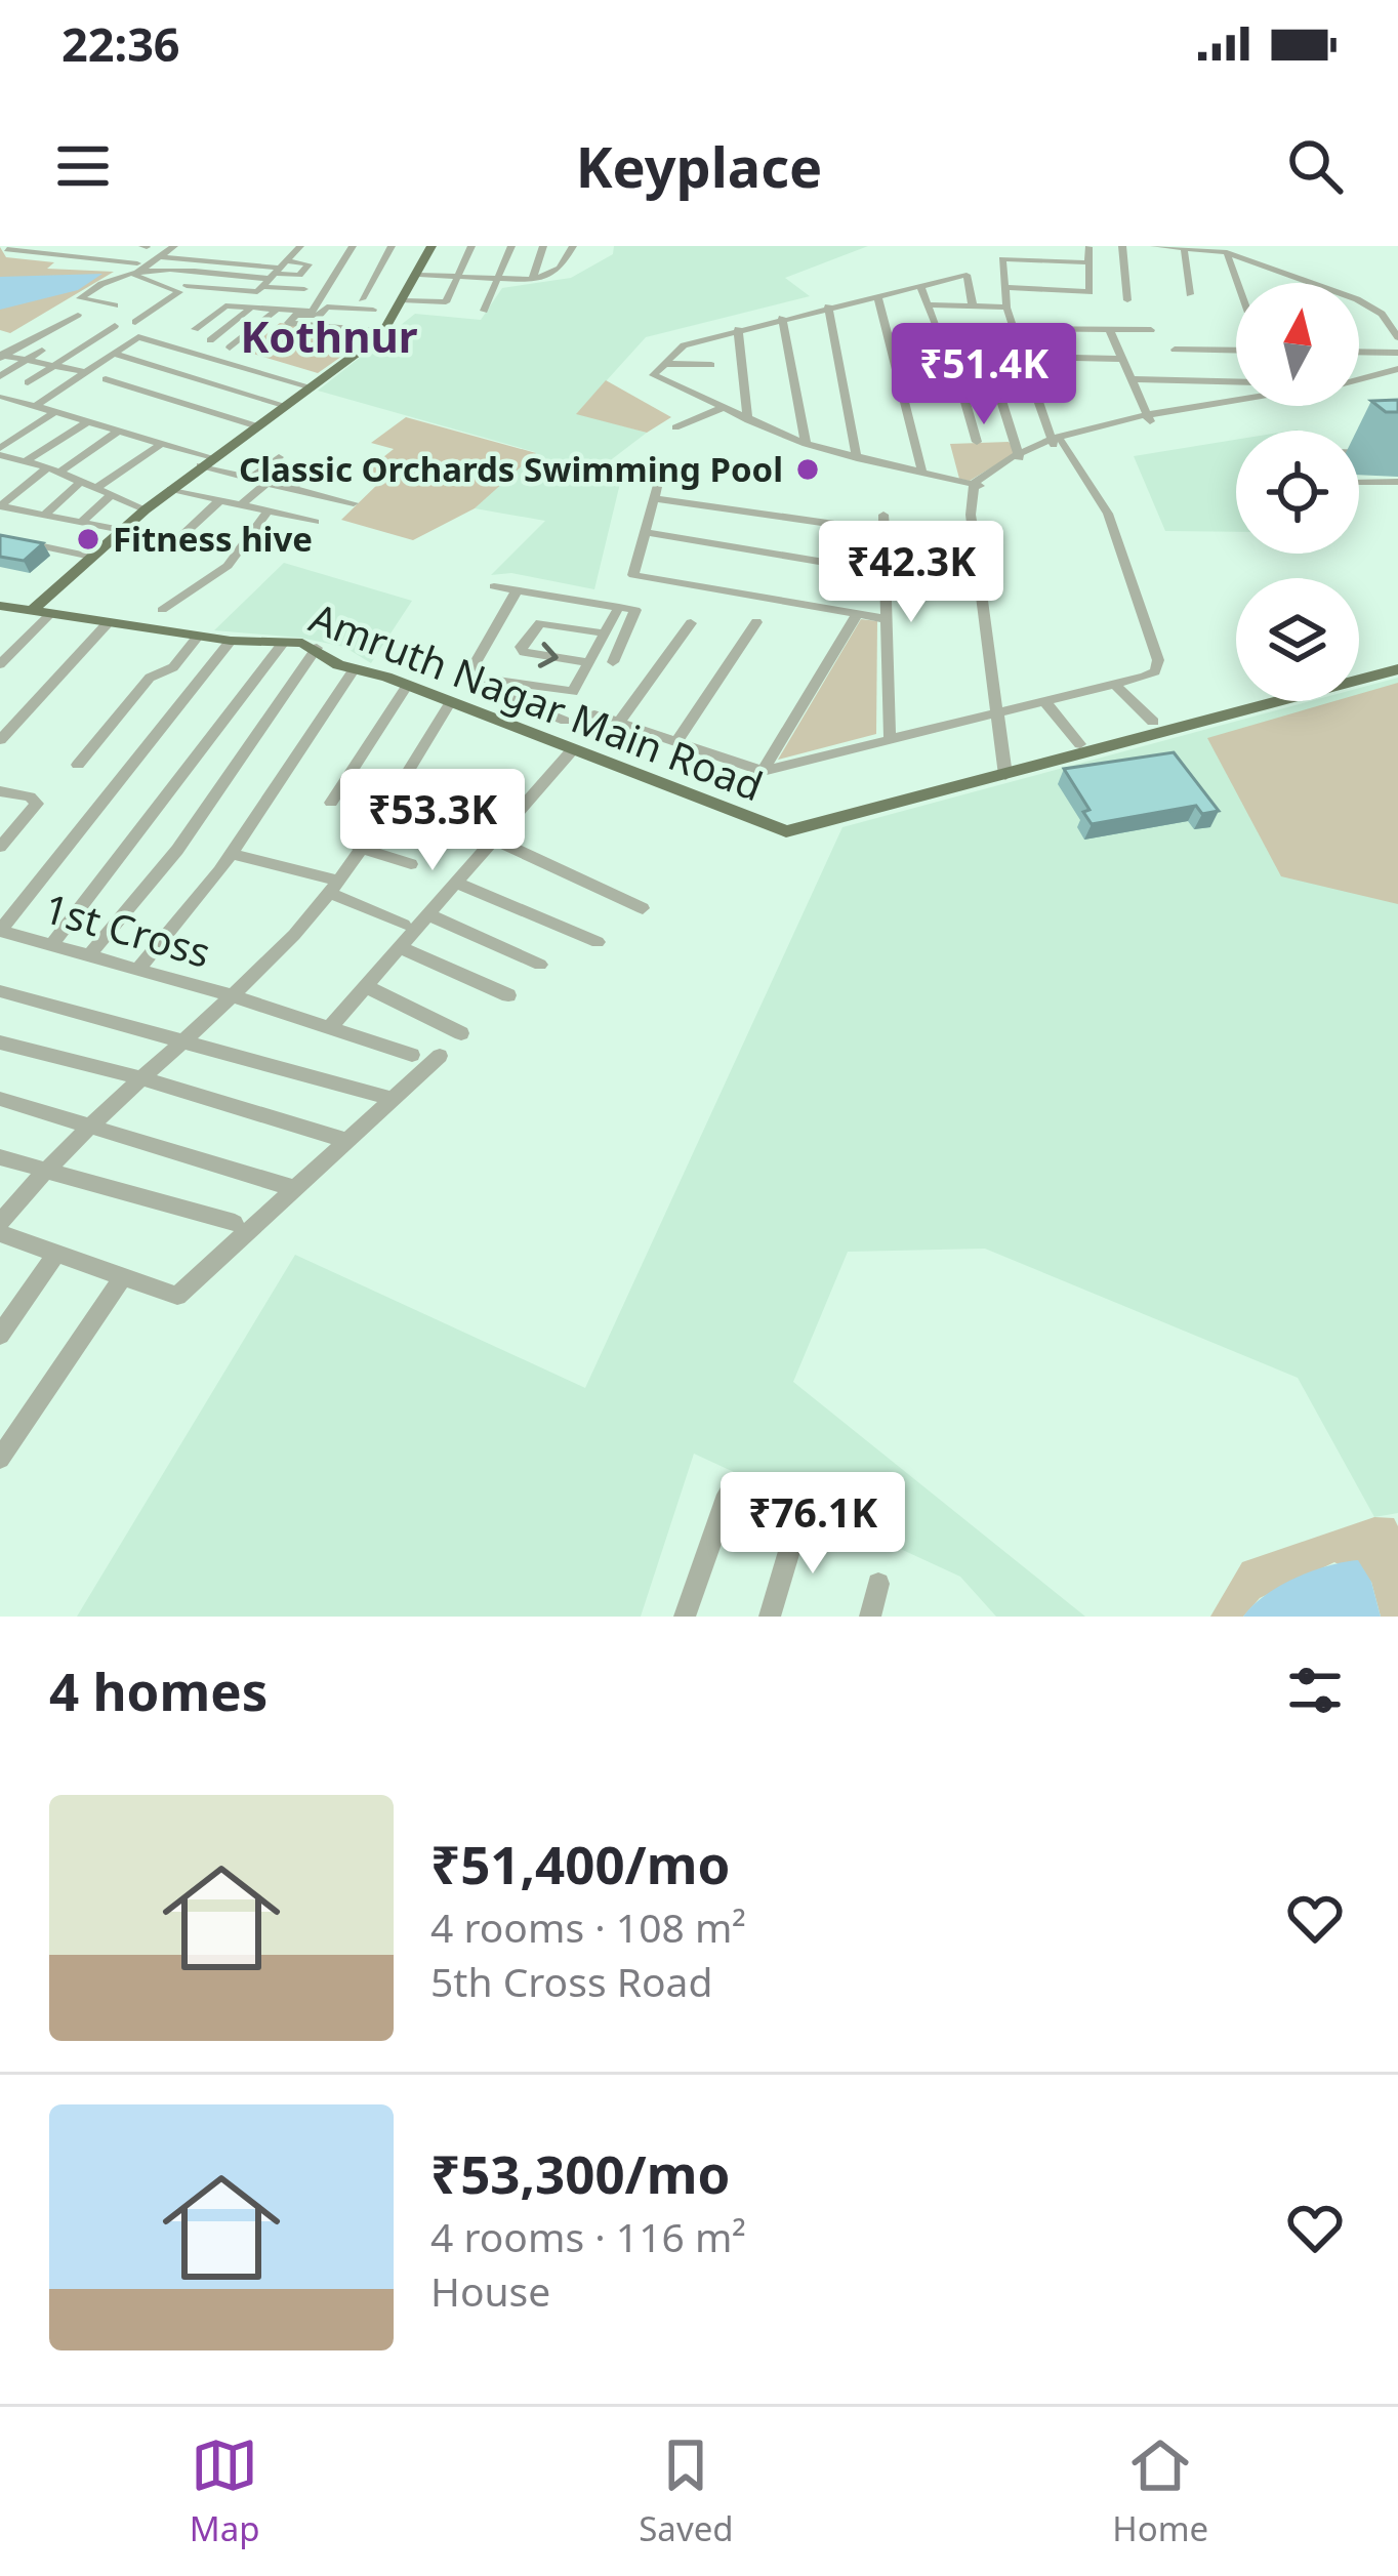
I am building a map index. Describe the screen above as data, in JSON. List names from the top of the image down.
{
  "streets": {
    "main road": ["Amruth Nagar Main Road"],
    "street": ["1st Cross"]
  },
  "districts": ["Kothnur"],
  "places": ["Classic Orchards Swimming Pool", "Fitness hive"],
  "north": "top",
  "page": {
    "status": "22:36",
    "header": "Keyplace",
    "price": [
      "₹51.4K",
      "₹42.3K",
      "₹53.3K",
      "₹76.1K"
    ],
    "heading": "4 homes",
    "list": [
      {
        "name": "₹51,400/mo",
        "note": "4 rooms · 108 m² · 5th Cross Road"
      },
      {
        "name": "₹53,300/mo",
        "note": "4 rooms · 116 m² · House"
      }
    ],
    "tabs": ["Map", "Saved", "Home"]
  }
}
